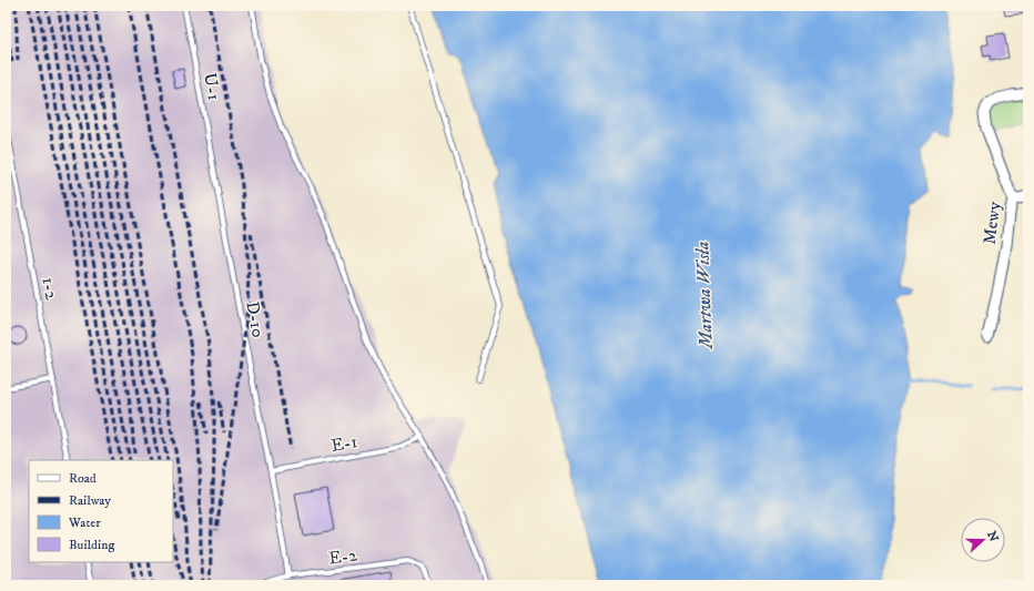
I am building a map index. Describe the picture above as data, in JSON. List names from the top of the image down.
{
  "streets": {
    "street": ["Mewy"],
    "lane": [
      "U-1",
      "1-2",
      "D-10",
      "E-1",
      "E-2"
    ]
  },
  "crossings": [
    ["U-1", "D-10"],
    ["D-10", "E-1"],
    ["D-10", "E-2"]
  ],
  "water": ["Martwa Wisła"],
  "legend": [
    "Road",
    "Railway",
    "Water",
    "Building"
  ],
  "north": "right"
}
